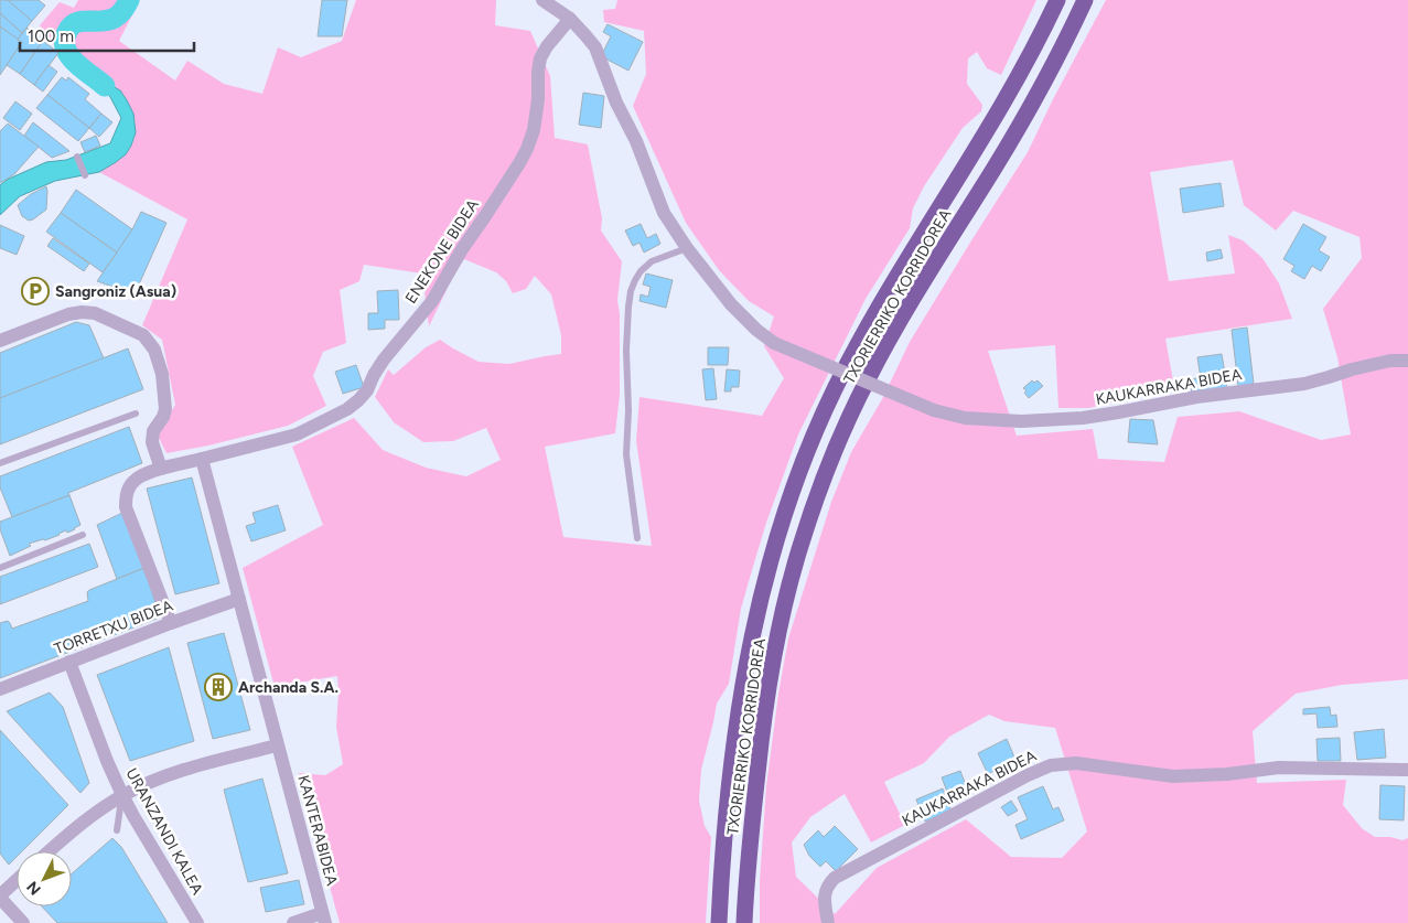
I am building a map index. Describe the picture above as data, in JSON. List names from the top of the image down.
{
  "streets": {
    "highway": ["TXORIERRIKO KORRIDOREA"],
    "street": [
      "ENEKONE BIDEA",
      "KAUKARRAKA BIDEA",
      "TORRETXU BIDEA",
      "KANTERABIDEA",
      "URANZANDI KALEA"
    ]
  },
  "crossings": [
    ["ENEKONE BIDEA", "TORRETXU BIDEA"],
    ["ENEKONE BIDEA", "KANTERABIDEA"],
    ["TORRETXU BIDEA", "KANTERABIDEA"],
    ["TORRETXU BIDEA", "URANZANDI KALEA"]
  ],
  "places": {
    "parking": ["Sangroniz (Asua)"],
    "building": ["Archanda S.A."]
  },
  "scale_bar": "100 m",
  "north": "bottom left"
}
